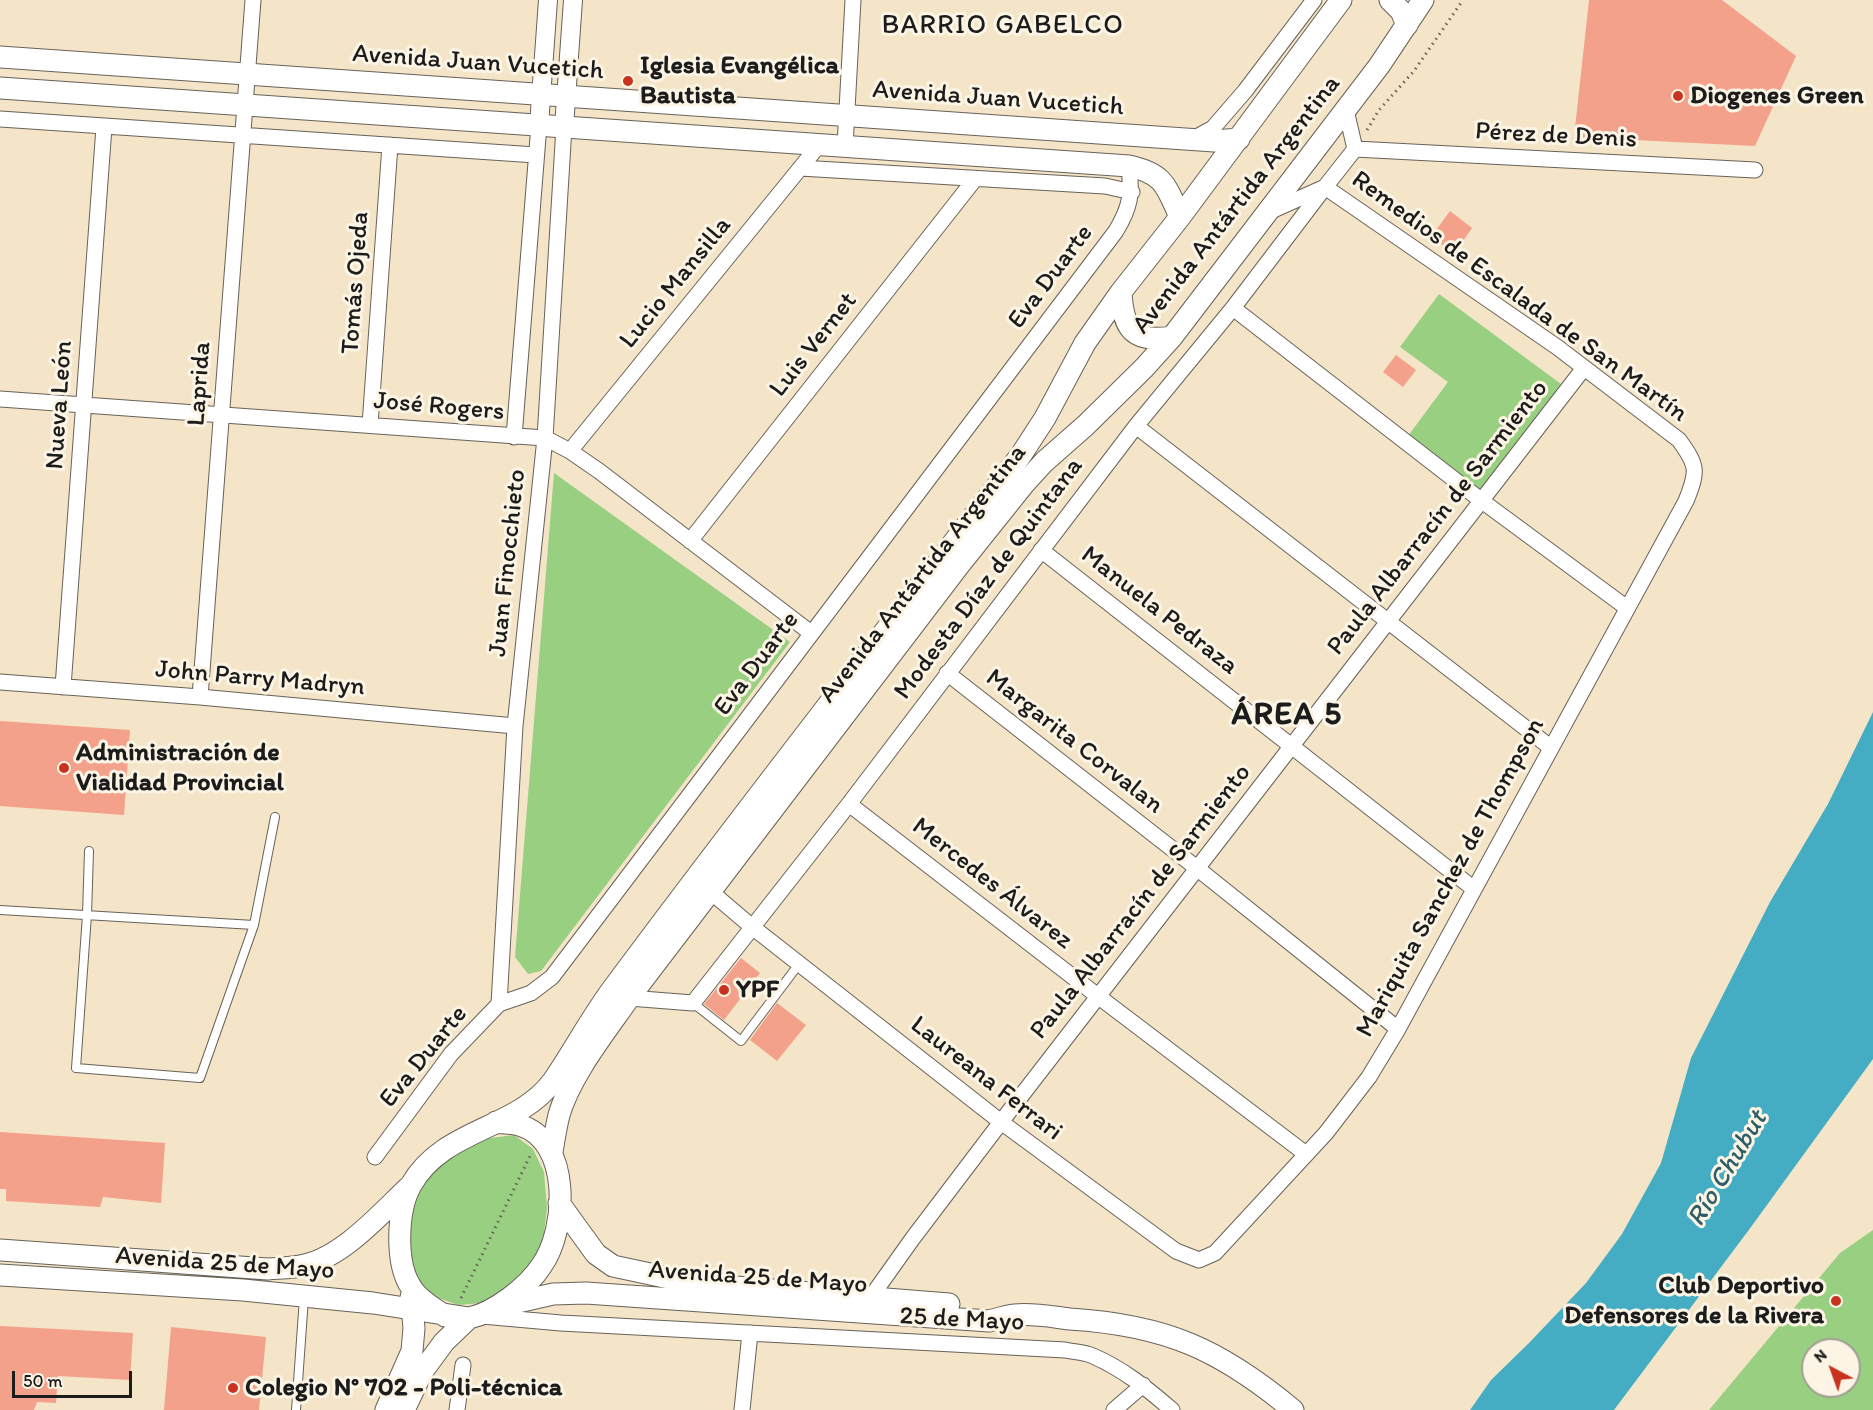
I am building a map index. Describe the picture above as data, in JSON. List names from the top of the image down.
{
  "streets": {
    "main road": ["Avenida Juan Vucetich", "Avenida Antártida Argentina", "Avenida 25 de Mayo"],
    "street": [
      "Pérez de Denis",
      "Eva Duarte",
      "Tomás Ojeda",
      "Lucio Mansilla",
      "Remedios de Escalada de San Martín",
      "Luis Vernet",
      "Laprida",
      "Nueva León",
      "José Rogers",
      "Paula Albarracín de Sarmiento",
      "Juan Finocchieto",
      "Modesta Díaz de Quintana",
      "Manuela Pedraza",
      "John Parry Madryn",
      "Margarita Corvalan",
      "Mariquita Sanchez de Thompson",
      "Mercedes Álvarez",
      "Laureana Ferrari",
      "25 de Mayo"
    ]
  },
  "crossings": [
    ["Avenida Juan Vucetich", "Avenida Antártida Argentina"],
    ["Avenida Juan Vucetich", "Laprida"],
    ["Pérez de Denis", "Modesta Díaz de Quintana"],
    ["Avenida Antártida Argentina", "Laureana Ferrari"],
    ["Avenida Antártida Argentina", "Avenida 25 de Mayo"],
    ["Eva Duarte", "José Rogers"],
    ["Eva Duarte", "Juan Finocchieto"],
    ["Tomás Ojeda", "José Rogers"],
    ["Lucio Mansilla", "José Rogers"],
    ["Remedios de Escalada de San Martín", "Paula Albarracín de Sarmiento"],
    ["Remedios de Escalada de San Martín", "Modesta Díaz de Quintana"],
    ["Remedios de Escalada de San Martín", "Mariquita Sanchez de Thompson"],
    ["Luis Vernet", "José Rogers"],
    ["Laprida", "José Rogers"],
    ["Laprida", "John Parry Madryn"],
    ["Nueva León", "José Rogers"],
    ["Nueva León", "John Parry Madryn"],
    ["José Rogers", "Juan Finocchieto"],
    ["Paula Albarracín de Sarmiento", "Manuela Pedraza"],
    ["Paula Albarracín de Sarmiento", "Margarita Corvalan"],
    ["Paula Albarracín de Sarmiento", "Mercedes Álvarez"],
    ["Paula Albarracín de Sarmiento", "Laureana Ferrari"],
    ["Paula Albarracín de Sarmiento", "Avenida 25 de Mayo"],
    ["Juan Finocchieto", "John Parry Madryn"],
    ["Modesta Díaz de Quintana", "Manuela Pedraza"],
    ["Modesta Díaz de Quintana", "Margarita Corvalan"],
    ["Modesta Díaz de Quintana", "Mercedes Álvarez"],
    ["Modesta Díaz de Quintana", "Laureana Ferrari"],
    ["Manuela Pedraza", "Mariquita Sanchez de Thompson"],
    ["Margarita Corvalan", "Mariquita Sanchez de Thompson"],
    ["Mariquita Sanchez de Thompson", "Mercedes Álvarez"],
    ["Mariquita Sanchez de Thompson", "Laureana Ferrari"],
    ["Avenida 25 de Mayo", "25 de Mayo"]
  ],
  "districts": ["BARRIO GABELCO", "ÁREA 5"],
  "water": ["Río Chubut"],
  "places": [
    "Iglesia Evangélica Bautista",
    "Diogenes Green",
    "Administración de Vialidad Provincial",
    "YPF",
    "Club Deportivo Defensores de la Rivera",
    "Colegio N° 702 - Poli-técnica"
  ],
  "scale_bar": "50 m",
  "north": "top left"
}
